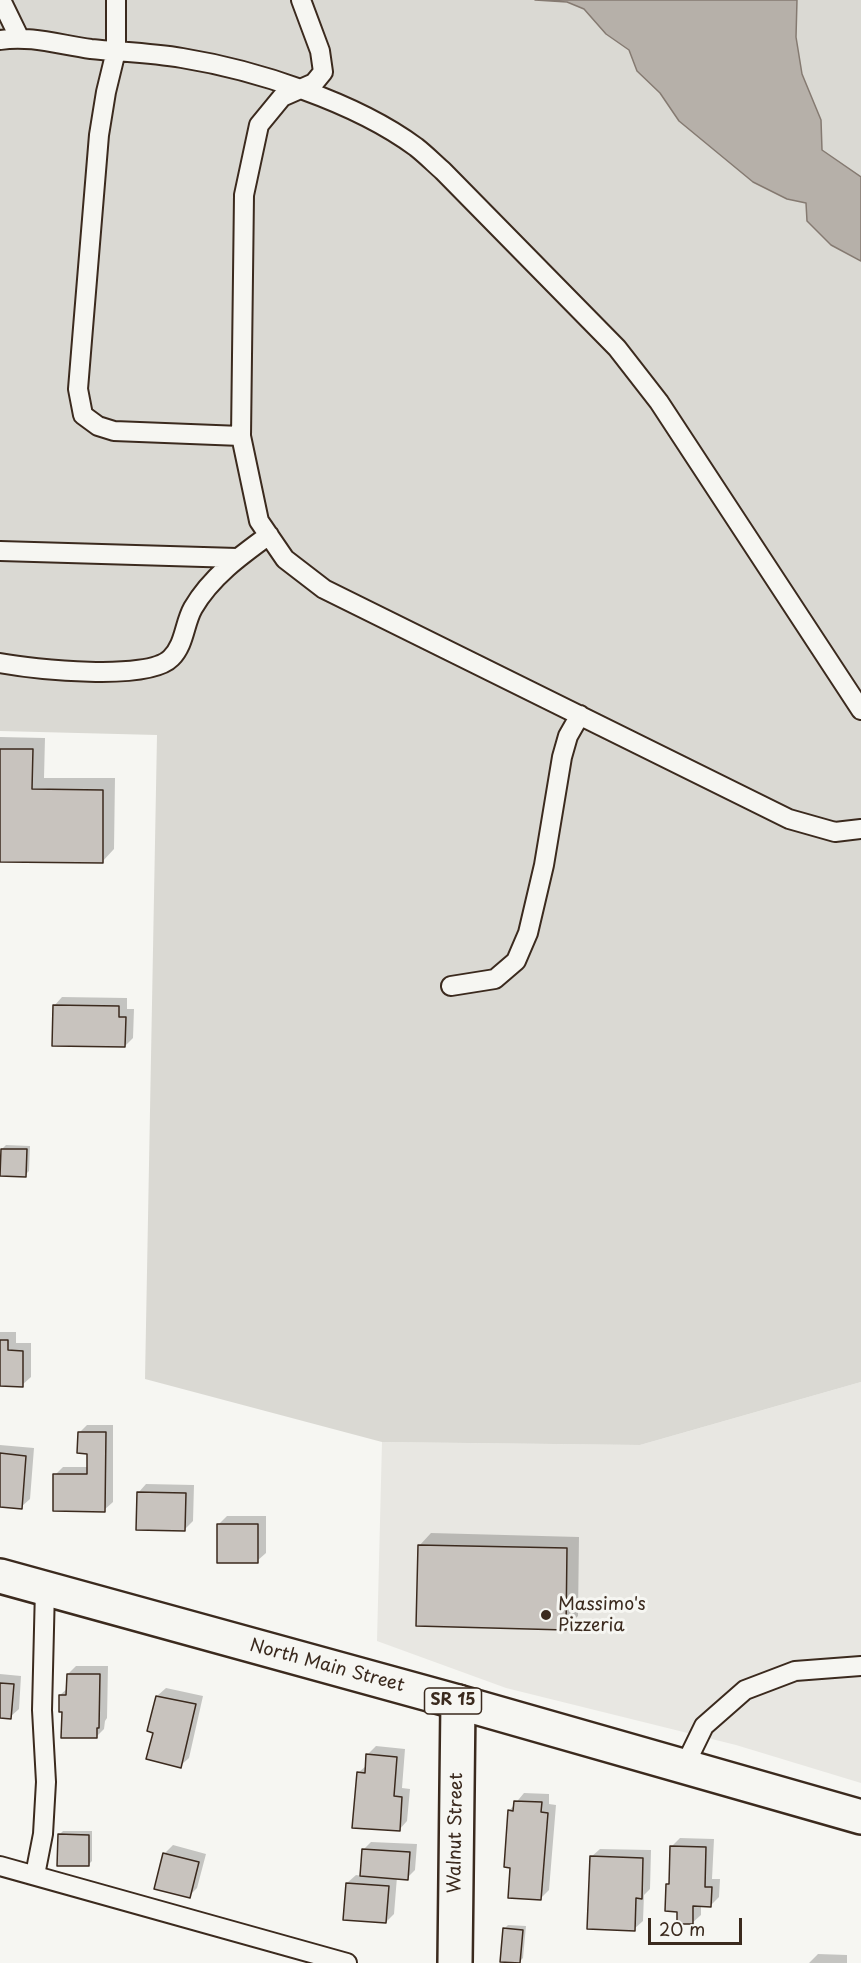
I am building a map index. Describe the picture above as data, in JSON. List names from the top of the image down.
{
  "streets": {
    "main road": ["North Main Street", "SR 15", "Walnut Street"]
  },
  "crossings": [
    ["North Main Street", "Walnut Street"]
  ],
  "places": ["Massimo's Pizzeria"],
  "scale_bar": "20 m"
}
